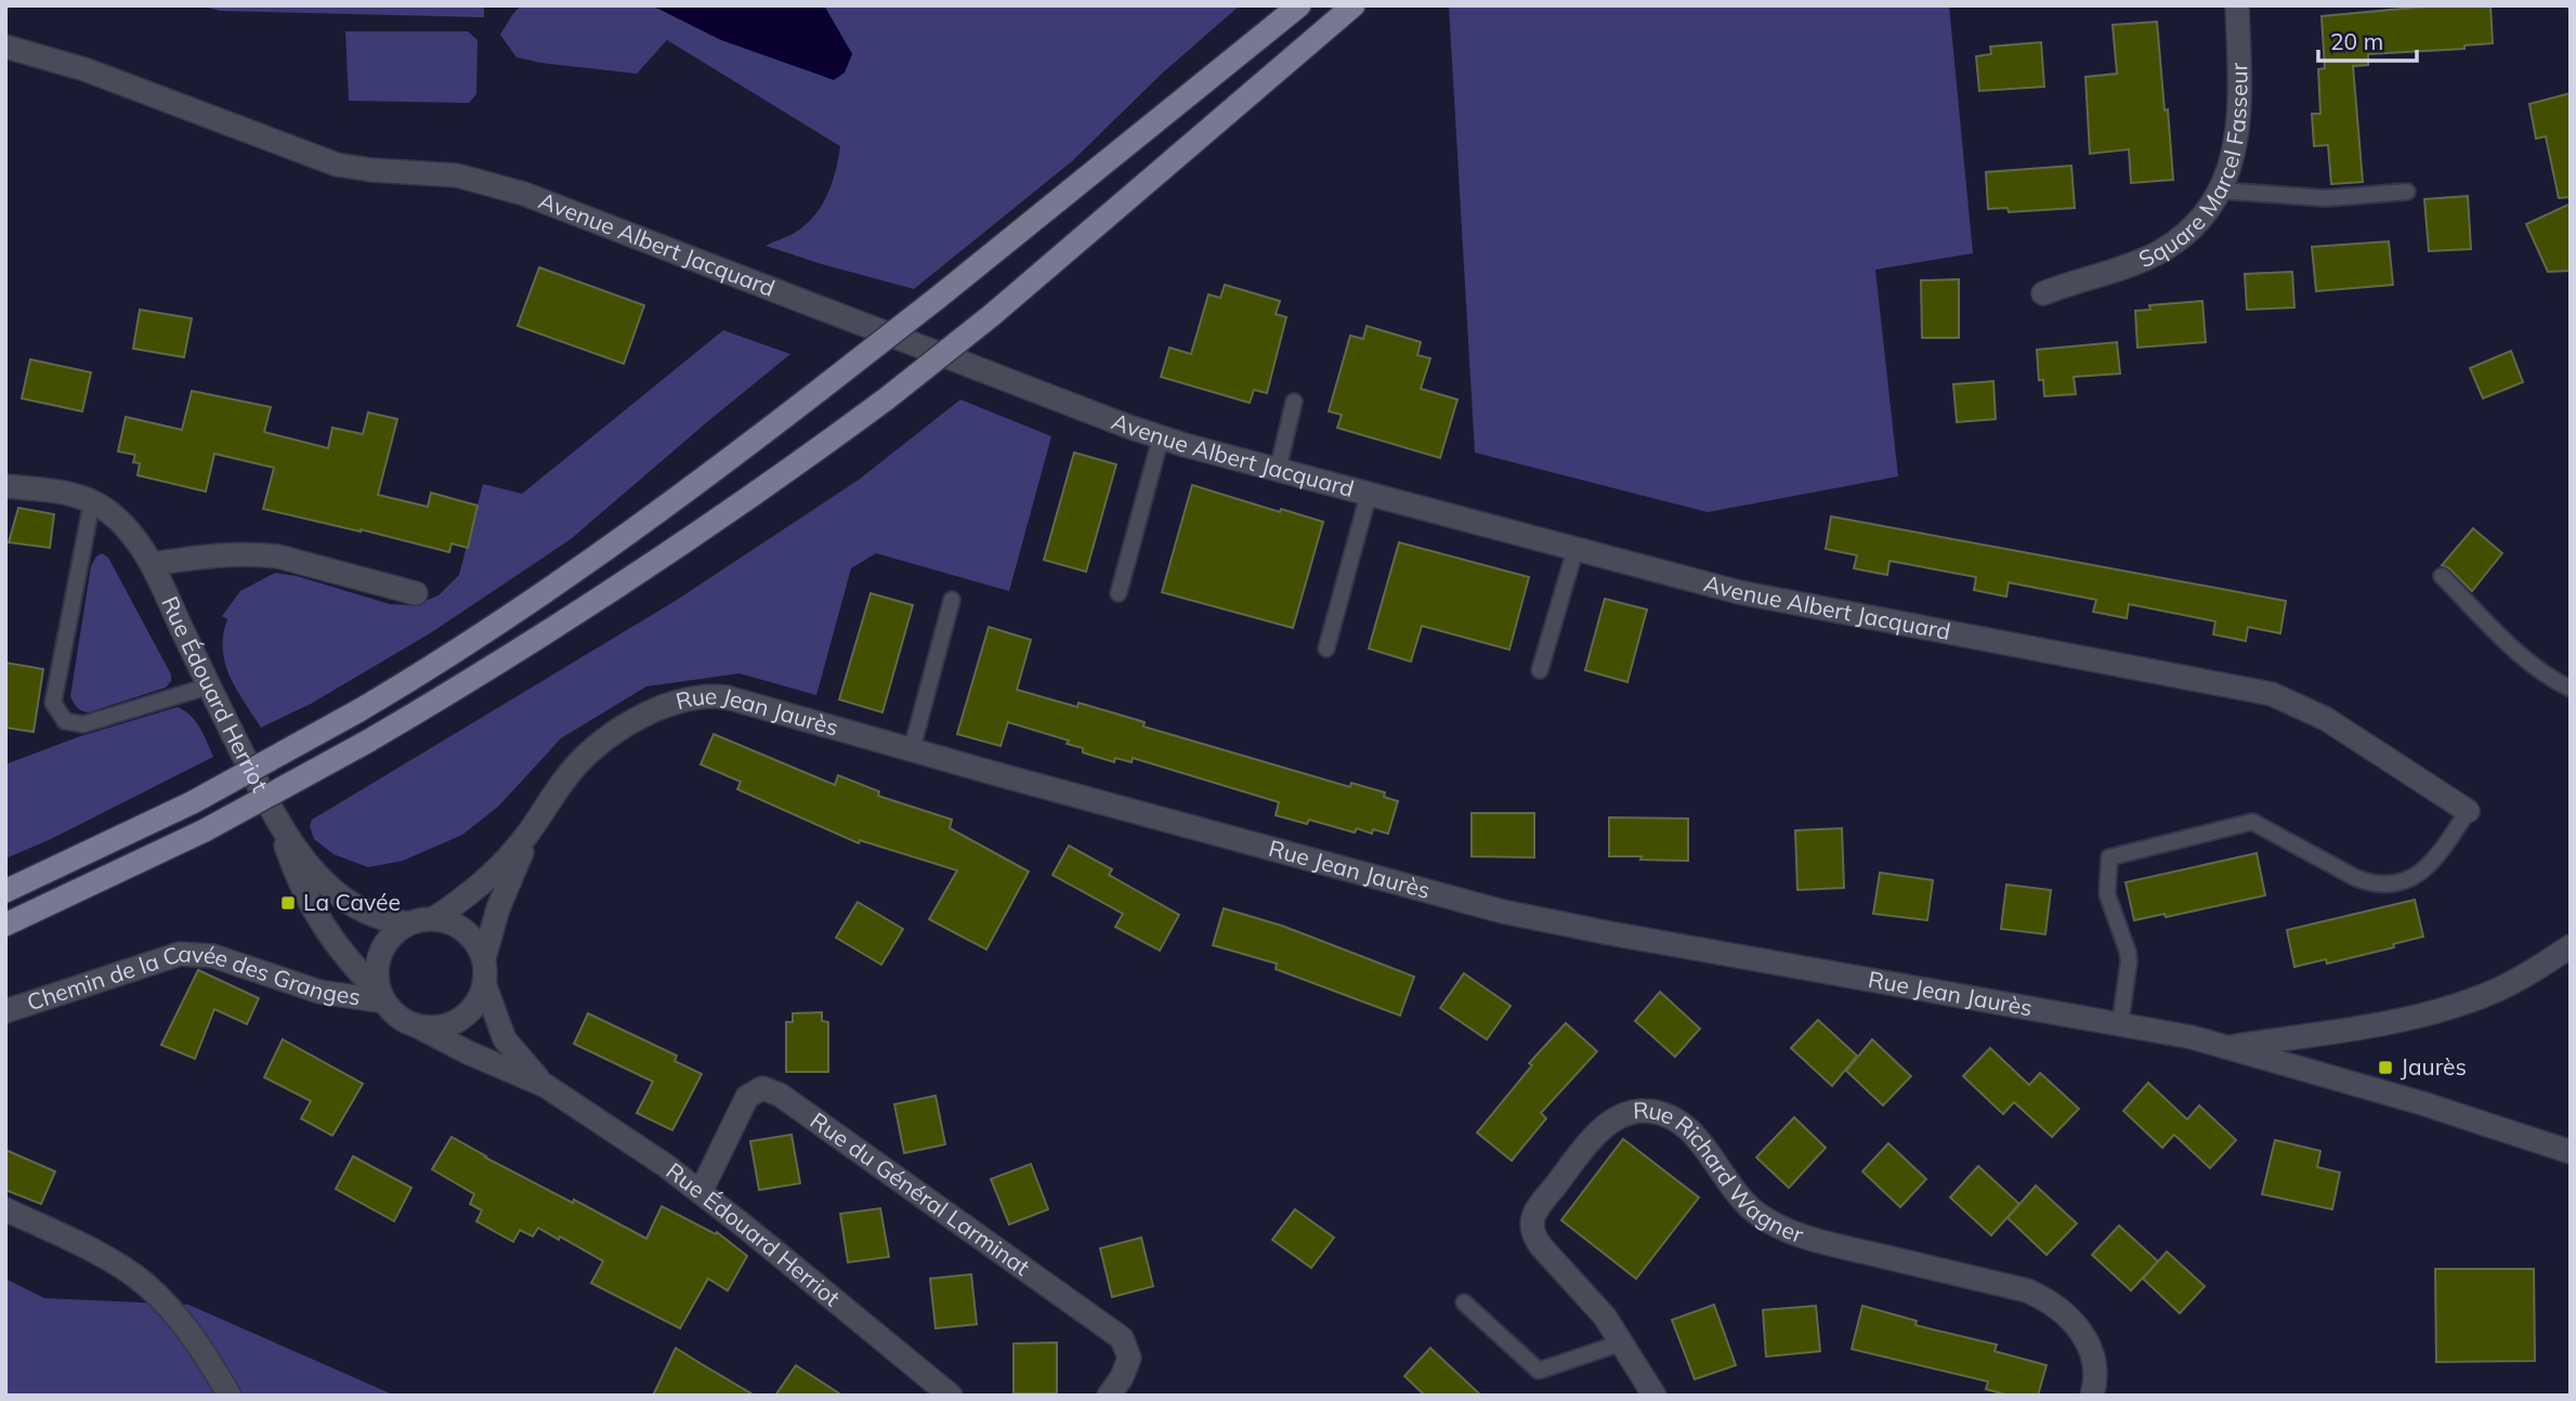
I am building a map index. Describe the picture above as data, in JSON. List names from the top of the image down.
{
  "streets": {
    "street": [
      "Square Marcel Fasseur",
      "Avenue Albert Jacquard",
      "Rue Édouard Herriot",
      "Rue Jean Jaurès",
      "Chemin de la Cavée des Granges",
      "Rue Richard Wagner",
      "Rue du Général Larminat"
    ]
  },
  "crossings": [
    ["Rue Édouard Herriot", "Rue Jean Jaurès"],
    ["Rue Édouard Herriot", "Chemin de la Cavée des Granges"],
    ["Rue Édouard Herriot", "Rue du Général Larminat"],
    ["Rue Jean Jaurès", "Chemin de la Cavée des Granges"]
  ],
  "places": {
    "transit": ["La Cavée", "Jaurès"]
  },
  "scale_bar": "20 m"
}
